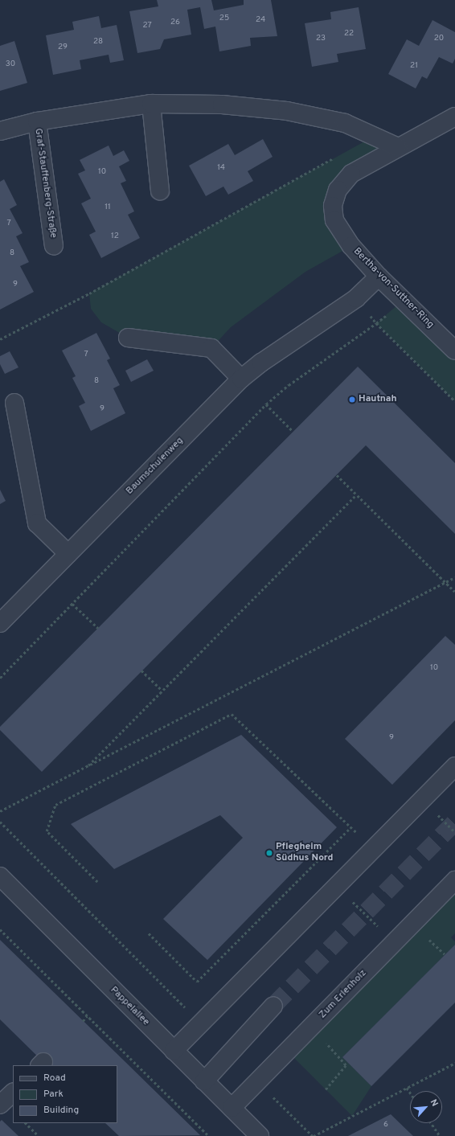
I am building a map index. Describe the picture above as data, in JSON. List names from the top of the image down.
{
  "streets": {
    "street": [
      "Graf-Stauffenberg-Straße",
      "Bertha-von-Suttner-Ring",
      "Baumschulenweg",
      "Zum Erlenholz",
      "Pappelallee"
    ]
  },
  "crossings": [
    ["Graf-Stauffenberg-Straße", "Bertha-von-Suttner-Ring"],
    ["Bertha-von-Suttner-Ring", "Baumschulenweg"],
    ["Zum Erlenholz", "Pappelallee"]
  ],
  "places": ["Hautnah", "Pflegheim Südhus Nord"],
  "house_numbers": [
    "25",
    "24",
    "26",
    "27",
    "22",
    "23",
    "20",
    "28",
    "29",
    "30",
    "21",
    "14",
    "10",
    "11",
    "7",
    "12",
    "8",
    "9",
    "7",
    "8",
    "9",
    "10",
    "9",
    "6"
  ],
  "legend": ["Road", "Park", "Building"],
  "north": "top right"
}
